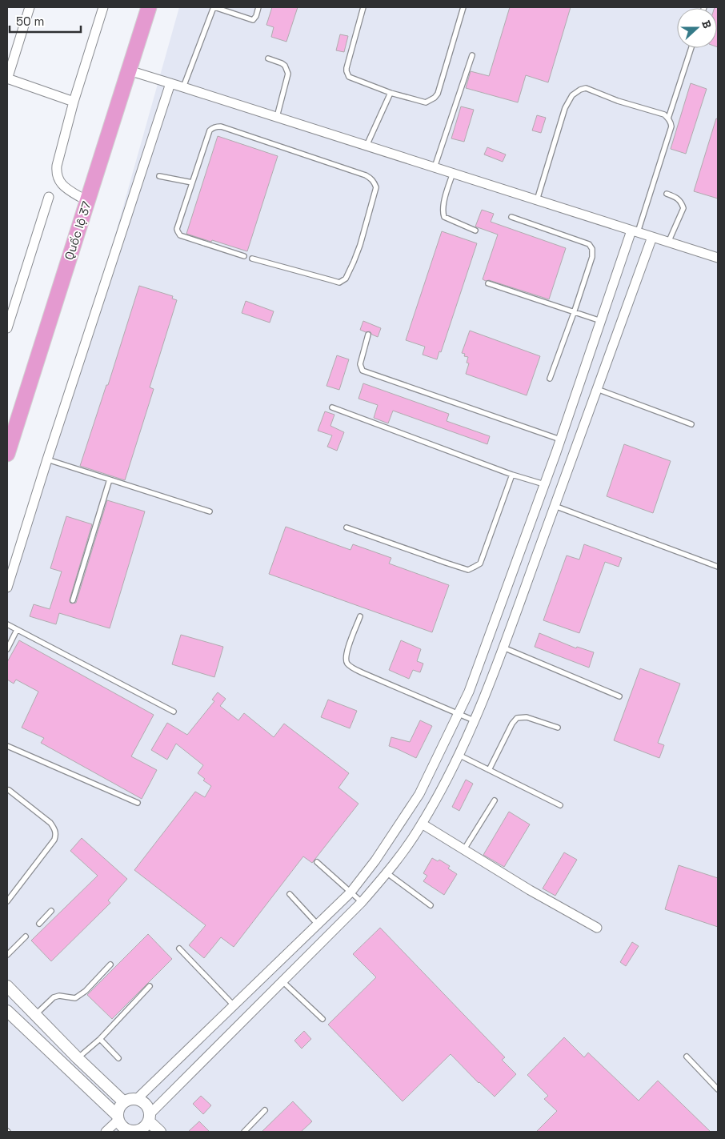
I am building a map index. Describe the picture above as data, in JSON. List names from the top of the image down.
{
  "streets": {
    "highway": ["Quốc lộ 37"]
  },
  "scale_bar": "50 m",
  "north": "right"
}
